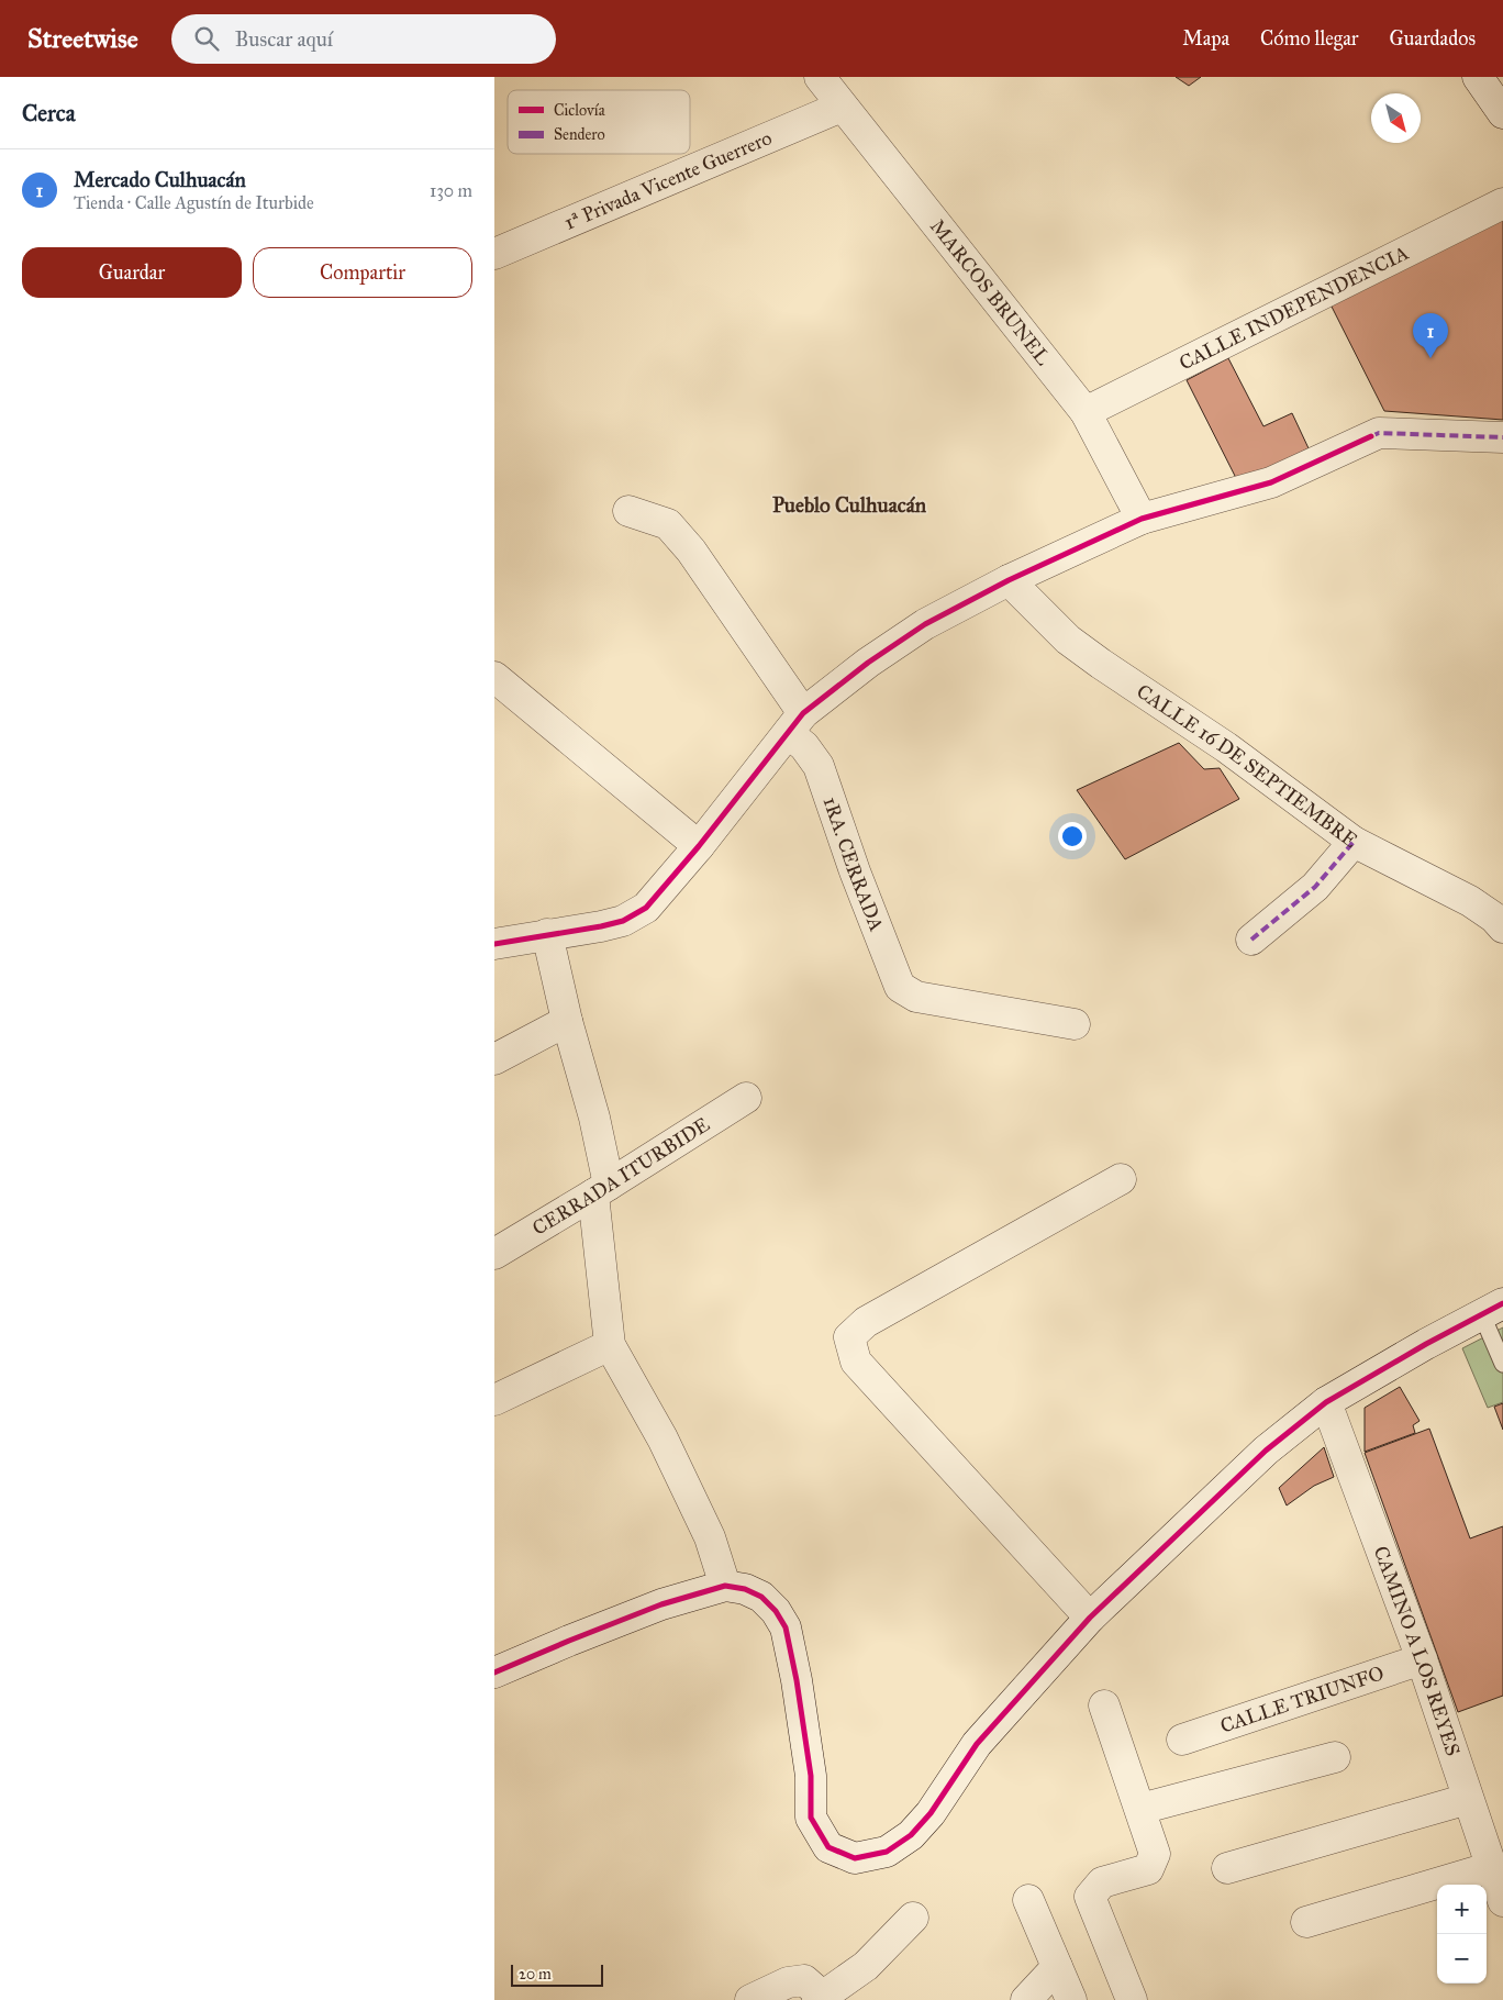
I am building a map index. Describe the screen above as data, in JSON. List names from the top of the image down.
{
  "streets": {
    "street": [
      "1ª Privada Vicente Guerrero",
      "MARCOS BRUNEL",
      "CALLE INDEPENDENCIA",
      "CALLE 16 DE SEPTIEMBRE",
      "1RA. CERRADA",
      "CERRADA ITURBIDE",
      "CAMINO A LOS REYES",
      "CALLE TRIUNFO"
    ]
  },
  "crossings": [
    ["1ª Privada Vicente Guerrero", "MARCOS BRUNEL"],
    ["MARCOS BRUNEL", "CALLE INDEPENDENCIA"],
    ["CAMINO A LOS REYES", "CALLE TRIUNFO"]
  ],
  "districts": ["Pueblo Culhuacán"],
  "legend": ["Ciclovía", "Sendero"],
  "scale_bar": "20 m",
  "north": "bottom right",
  "page": {
    "header": "Streetwise",
    "search": "Buscar aquí",
    "nav": ["Mapa", "Cómo llegar", "Guardados"],
    "heading": "Cerca",
    "list": [
      {
        "mark": "1",
        "name": "Mercado Culhuacán",
        "note": "Tienda · Calle Agustín de Iturbide",
        "value": "130 m"
      }
    ],
    "buttons": ["Guardar", "Compartir"],
    "pins": "1",
    "map_buttons": ["+", "−"],
    "scale": "20 m"
  }
}
